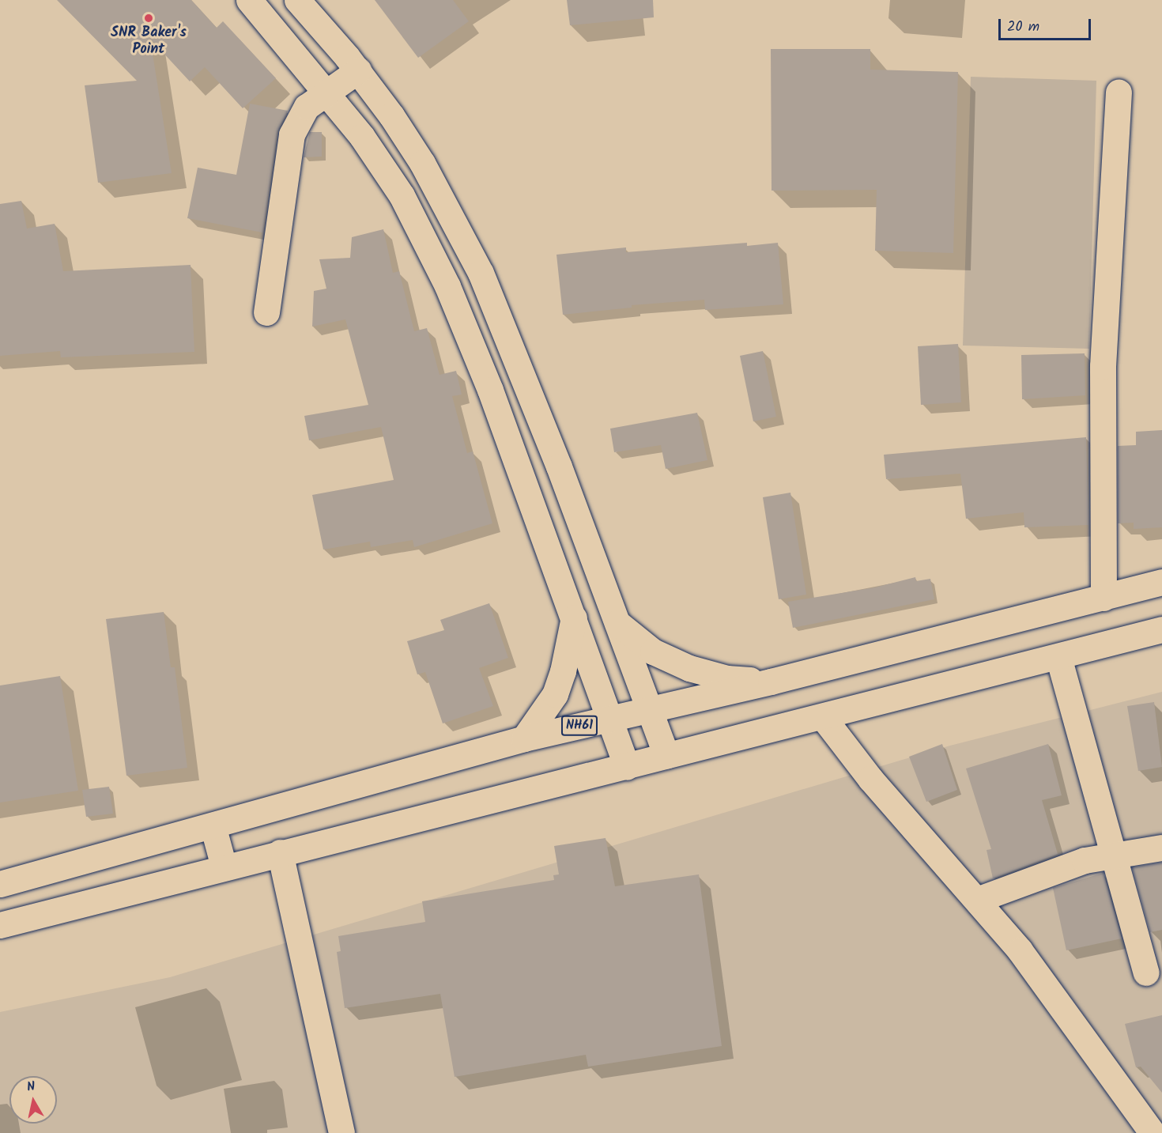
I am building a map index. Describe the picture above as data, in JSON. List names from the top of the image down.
{
  "streets": {
    "main road": ["NH61"]
  },
  "places": ["SNR Baker's Point"],
  "scale_bar": "20 m",
  "north": "top"
}
